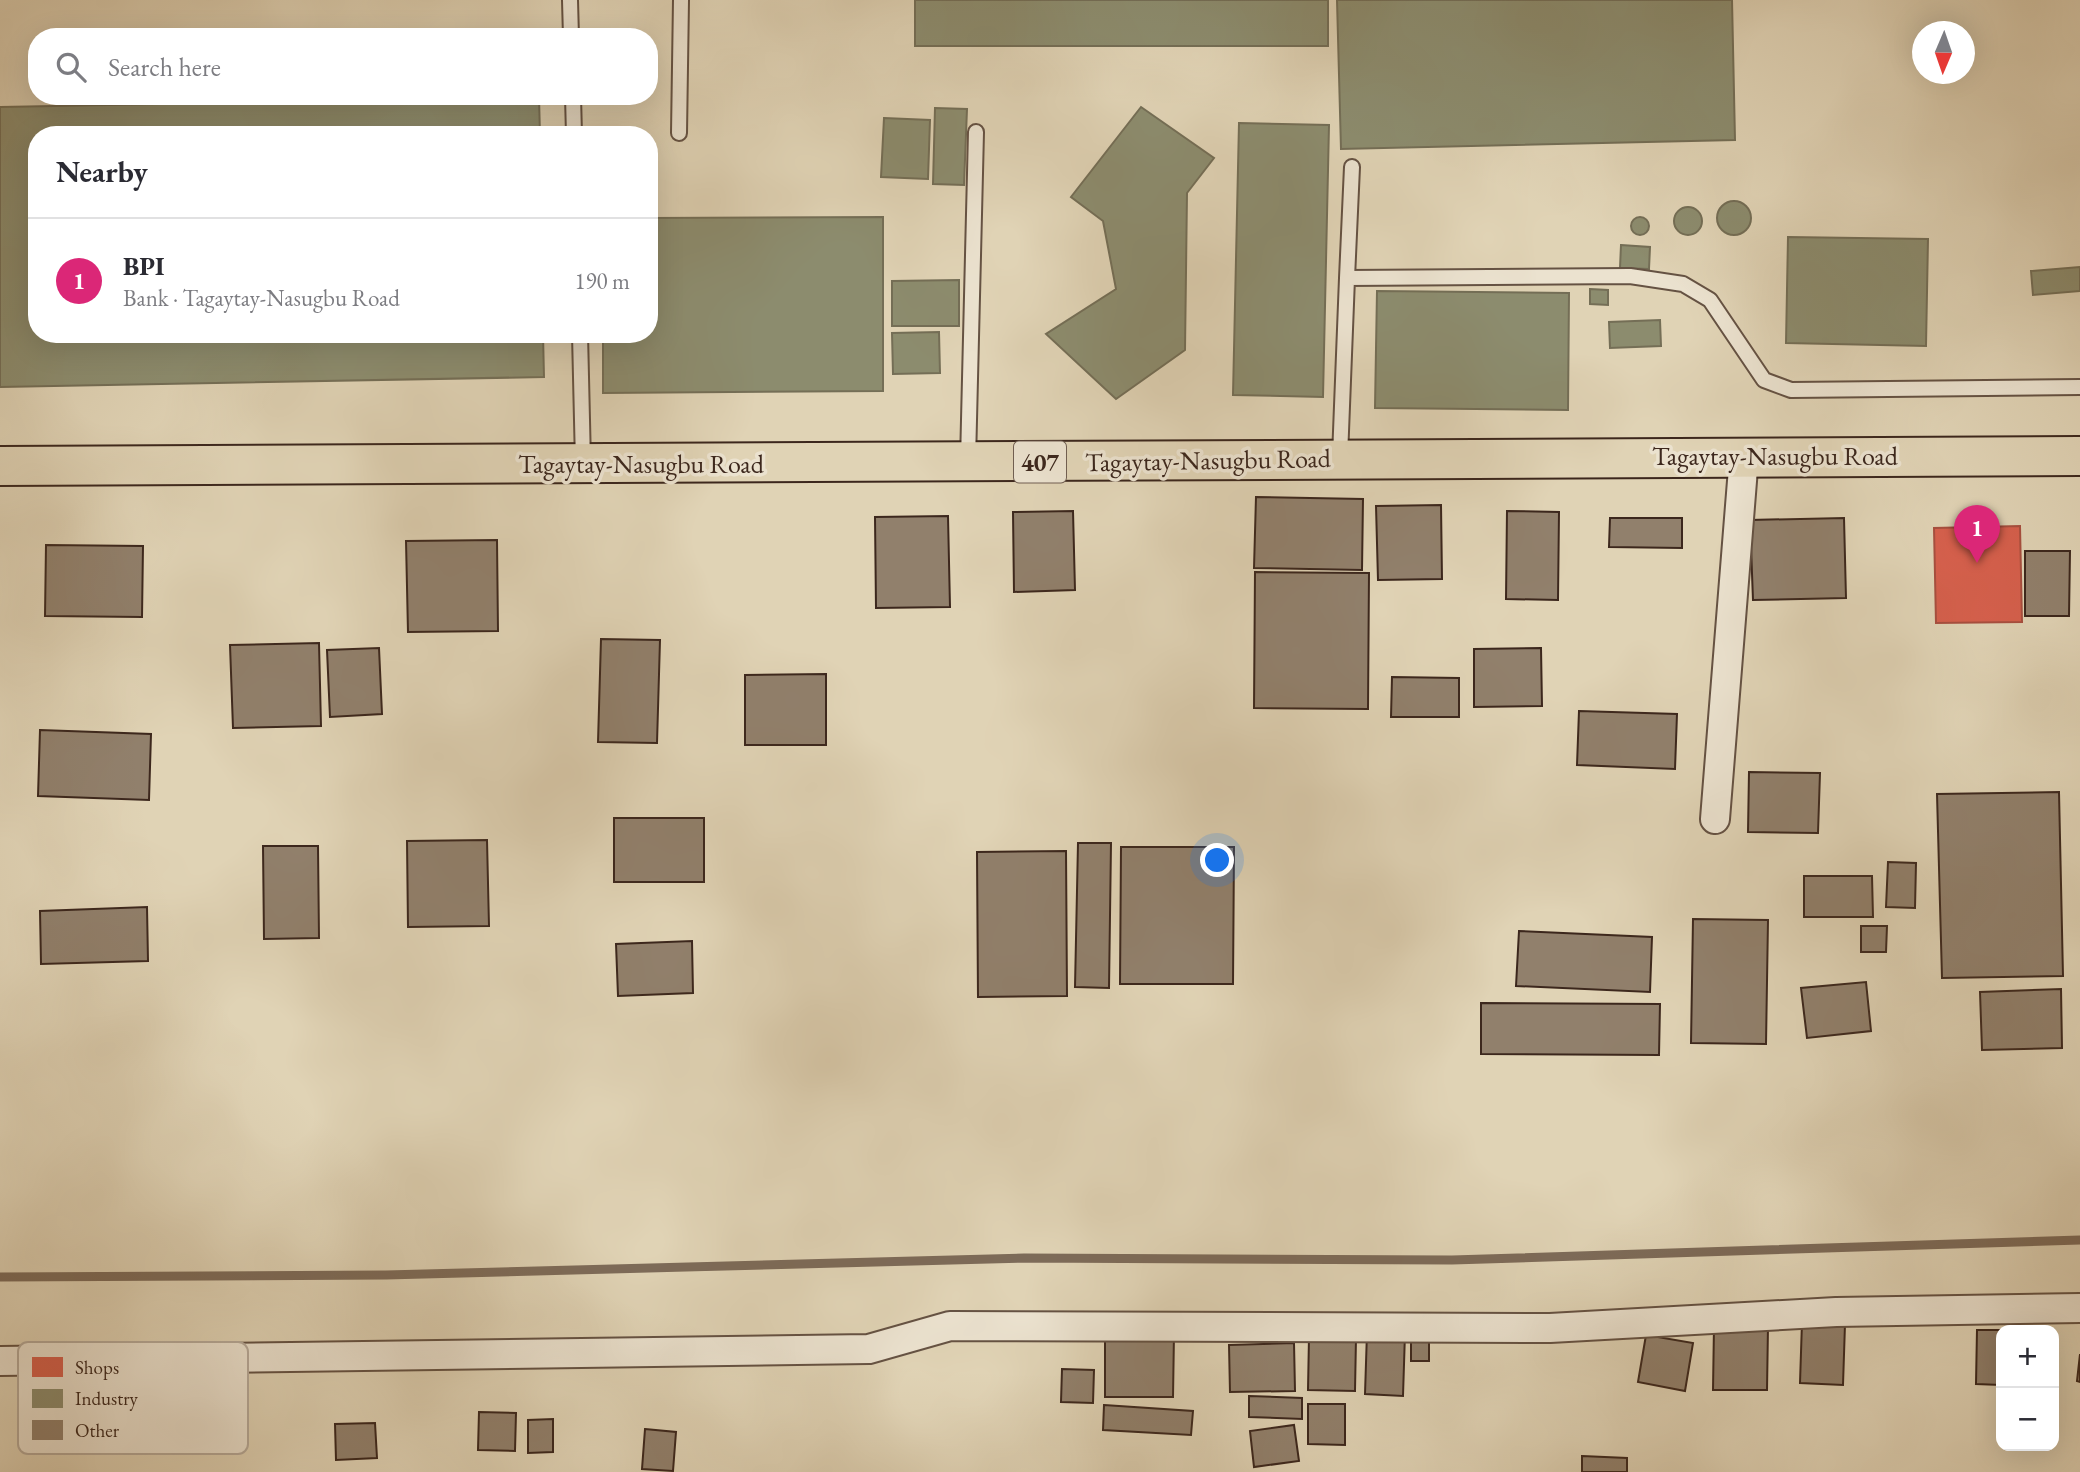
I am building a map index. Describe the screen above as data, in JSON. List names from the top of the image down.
{
  "streets": {
    "main road": ["Tagaytay-Nasugbu Road", "407"]
  },
  "legend": ["Shops", "Industry", "Other"],
  "north": "bottom",
  "page": {
    "search": "Search here",
    "heading": "Nearby",
    "list": [
      {
        "mark": "1",
        "name": "BPI",
        "note": "Bank · Tagaytay-Nasugbu Road",
        "value": "190 m"
      }
    ],
    "pins": "1",
    "map_buttons": ["+", "−"]
  }
}
